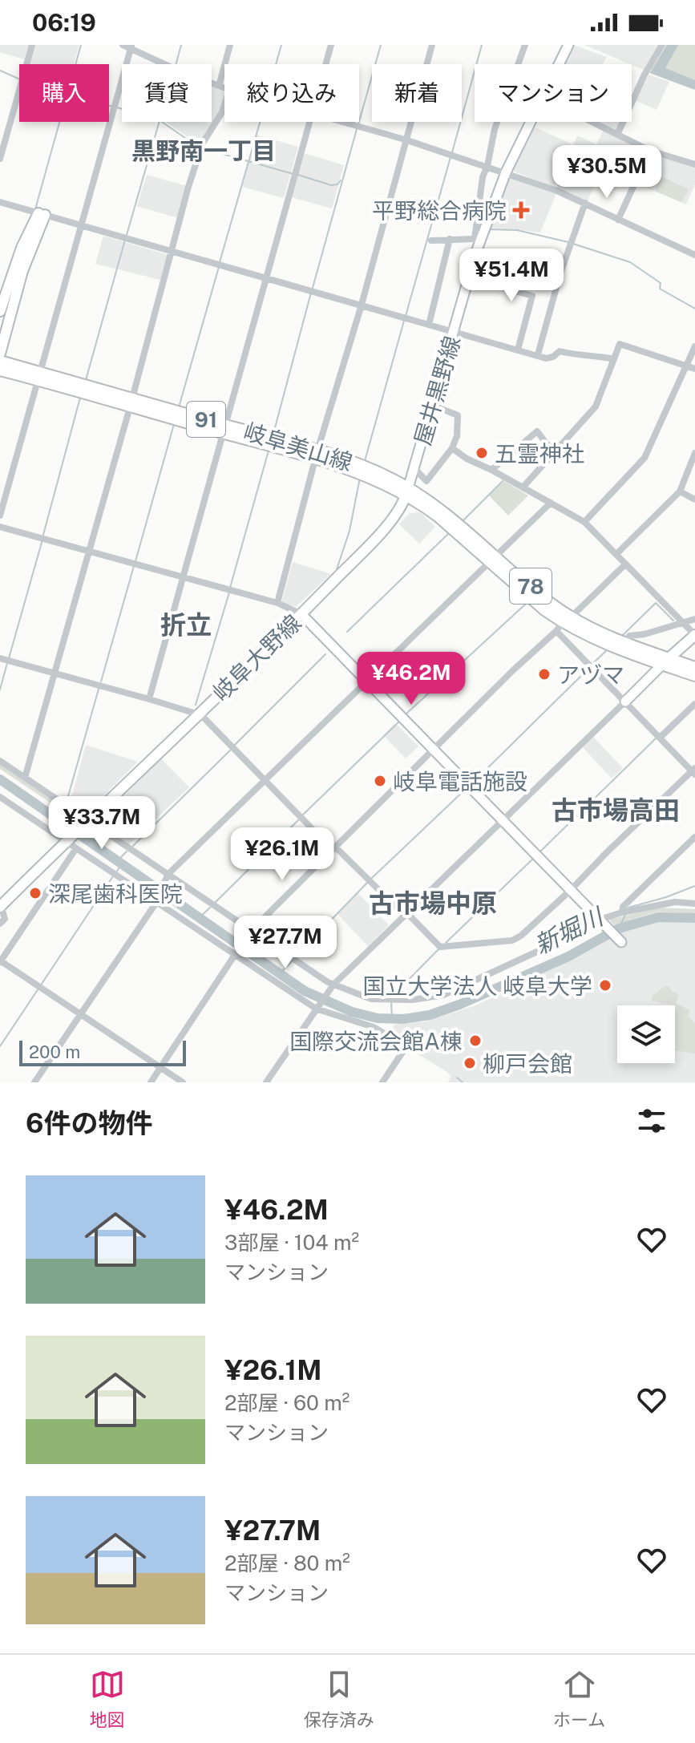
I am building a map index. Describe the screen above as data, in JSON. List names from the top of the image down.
{
  "streets": {
    "main road": [
      "91",
      "岐阜美山線",
      "78",
      "岐阜大野線"
    ],
    "street": ["屋井黒野線"]
  },
  "crossings": [
    ["屋井黒野線", "岐阜美山線"],
    ["屋井黒野線", "78"],
    ["屋井黒野線", "岐阜大野線"],
    ["岐阜美山線", "78"],
    ["岐阜美山線", "岐阜大野線"],
    ["78", "岐阜大野線"]
  ],
  "districts": [
    "黒野南一丁目",
    "折立",
    "古市場高田",
    "古市場中原"
  ],
  "water": ["新堀川"],
  "places": {
    "health": ["平野総合病院"],
    "other": [
      "五霊神社",
      "アヅマ",
      "岐阜電話施設",
      "深尾歯科医院",
      "国立大学法人 岐阜大学",
      "国際交流会館A棟",
      "柳戸会館"
    ]
  },
  "scale_bar": "200 m",
  "page": {
    "status": "06:19",
    "chip": [
      "購入",
      "賃貸",
      "絞り込み",
      "新着",
      "マンション"
    ],
    "price": [
      "¥30.5M",
      "¥51.4M",
      "¥46.2M",
      "¥33.7M",
      "¥26.1M",
      "¥27.7M"
    ],
    "scale": "200 m",
    "heading": "6件の物件",
    "list": [
      {
        "name": "¥46.2M",
        "note": "3部屋 · 104 m² · マンション"
      },
      {
        "name": "¥26.1M",
        "note": "2部屋 · 60 m² · マンション"
      },
      {
        "name": "¥27.7M",
        "note": "2部屋 · 80 m² · マンション"
      }
    ],
    "tabs": ["地図", "保存済み", "ホーム"]
  }
}
